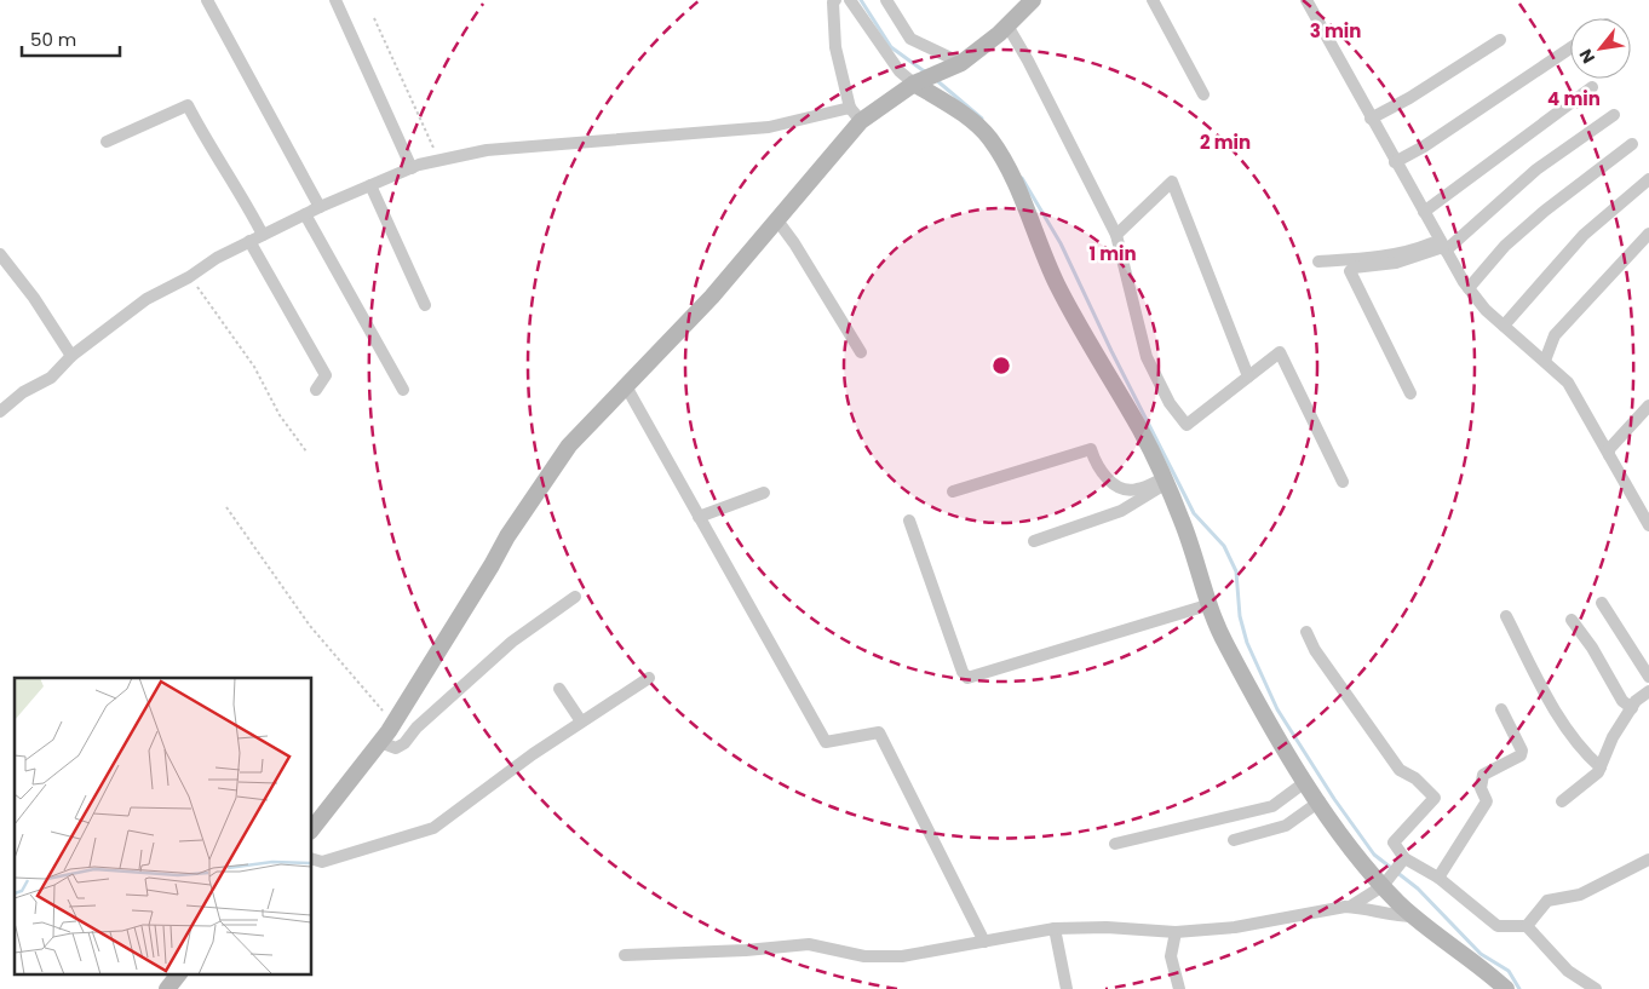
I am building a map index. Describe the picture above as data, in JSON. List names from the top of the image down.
{
  "scale_bar": "50 m",
  "north": "bottom left",
  "rings": [
    "3 min",
    "4 min",
    "2 min",
    "1 min"
  ]
}
